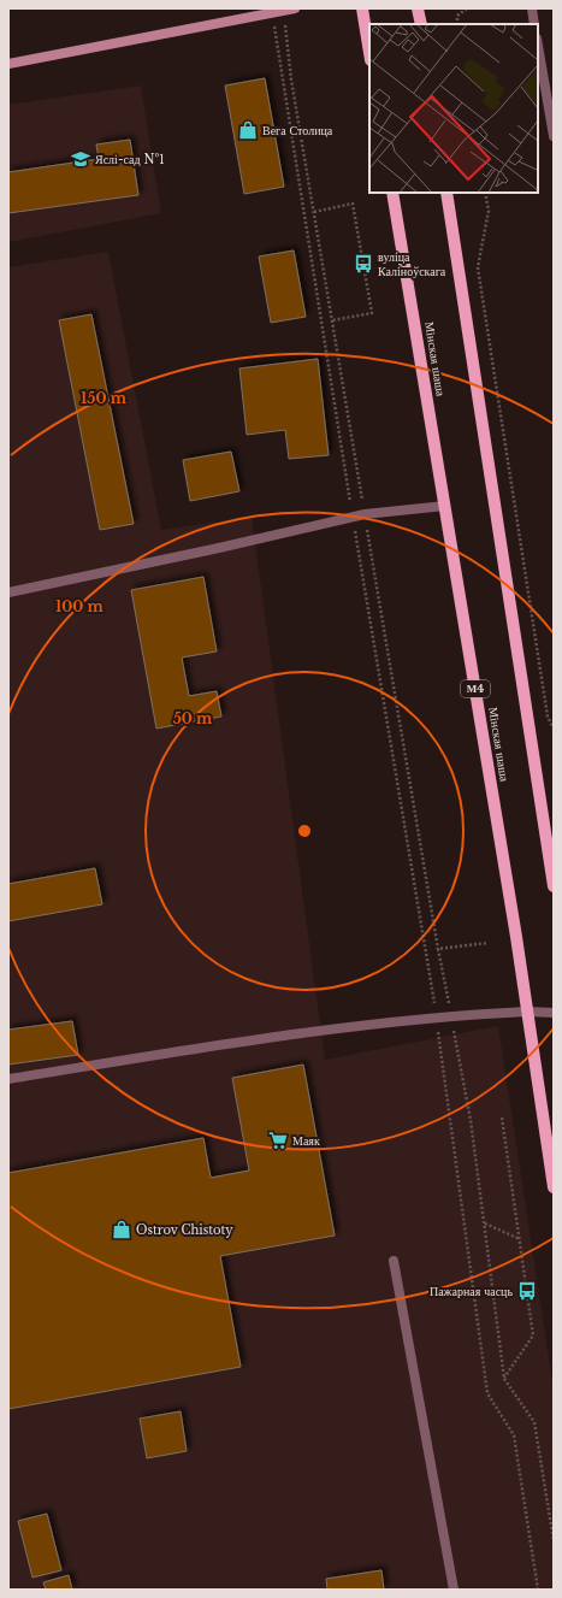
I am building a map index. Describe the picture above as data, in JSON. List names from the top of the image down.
{
  "streets": {
    "main road": ["Мінская шаша", "М4"]
  },
  "places": {
    "shop": ["Вега Столица", "Ostrov Chistoty"],
    "school or university": ["Яслі-сад №1"],
    "bus stop": ["вуліца Каліноўскага", "Пажарная часць"],
    "supermarket": ["Маяк"]
  },
  "rings": ["150 m", "100 m", "50 m"]
}
